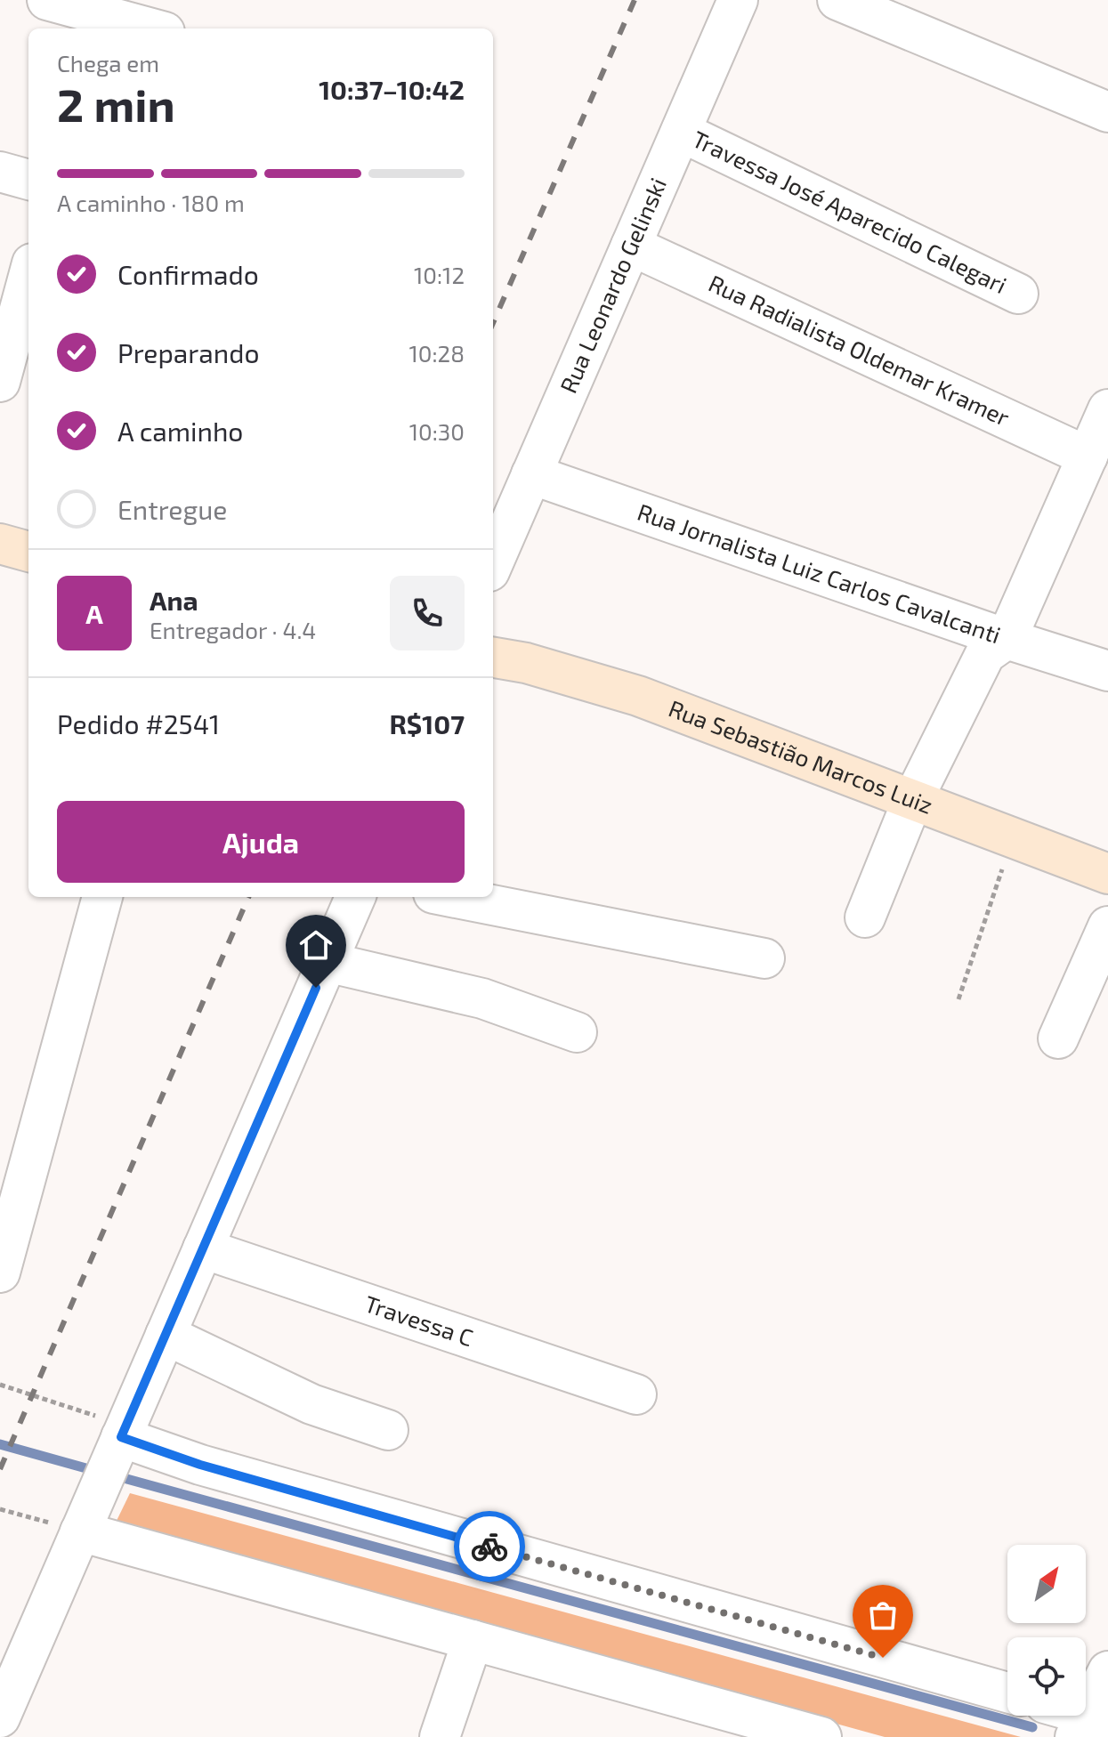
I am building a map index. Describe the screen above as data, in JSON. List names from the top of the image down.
{
  "streets": {
    "main road": ["Rua Sebastião Marcos Luiz"],
    "street": [
      "Travessa José Aparecido Calegari",
      "Rua Leonardo Gelinski",
      "Rua Radialista Oldemar Kramer",
      "Rua Jornalista Luiz Carlos Cavalcanti",
      "Travessa C"
    ]
  },
  "crossings": [
    ["Travessa José Aparecido Calegari", "Rua Leonardo Gelinski"],
    ["Rua Leonardo Gelinski", "Rua Radialista Oldemar Kramer"],
    ["Rua Leonardo Gelinski", "Rua Jornalista Luiz Carlos Cavalcanti"]
  ],
  "north": "top right",
  "page": {
    "heading": ["2 min", "Chega em", "10:37–10:42"],
    "panel": [
      "Ana",
      "Entregador · 4.4",
      "Pedido #2541",
      "R$107"
    ],
    "bar": "A caminho · 180 m",
    "list": [
      ["Confirmado", "10:12"],
      ["Preparando", "10:28"],
      ["A caminho", "10:30"],
      "Entregue"
    ],
    "round": "A",
    "buttons": "Ajuda"
  }
}
